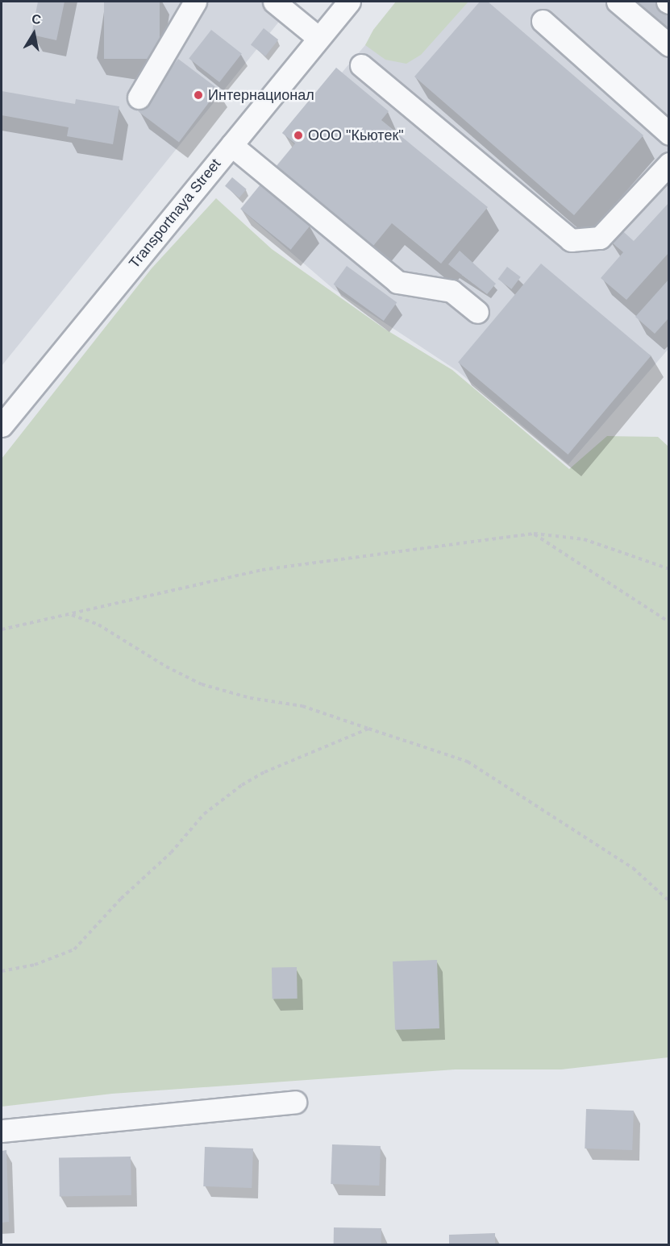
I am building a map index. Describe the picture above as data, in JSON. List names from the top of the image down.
{
  "streets": {
    "street": ["Transportnaya Street"]
  },
  "places": ["Интернационал", "ООО \"Кьютек\""],
  "north": "top"
}
